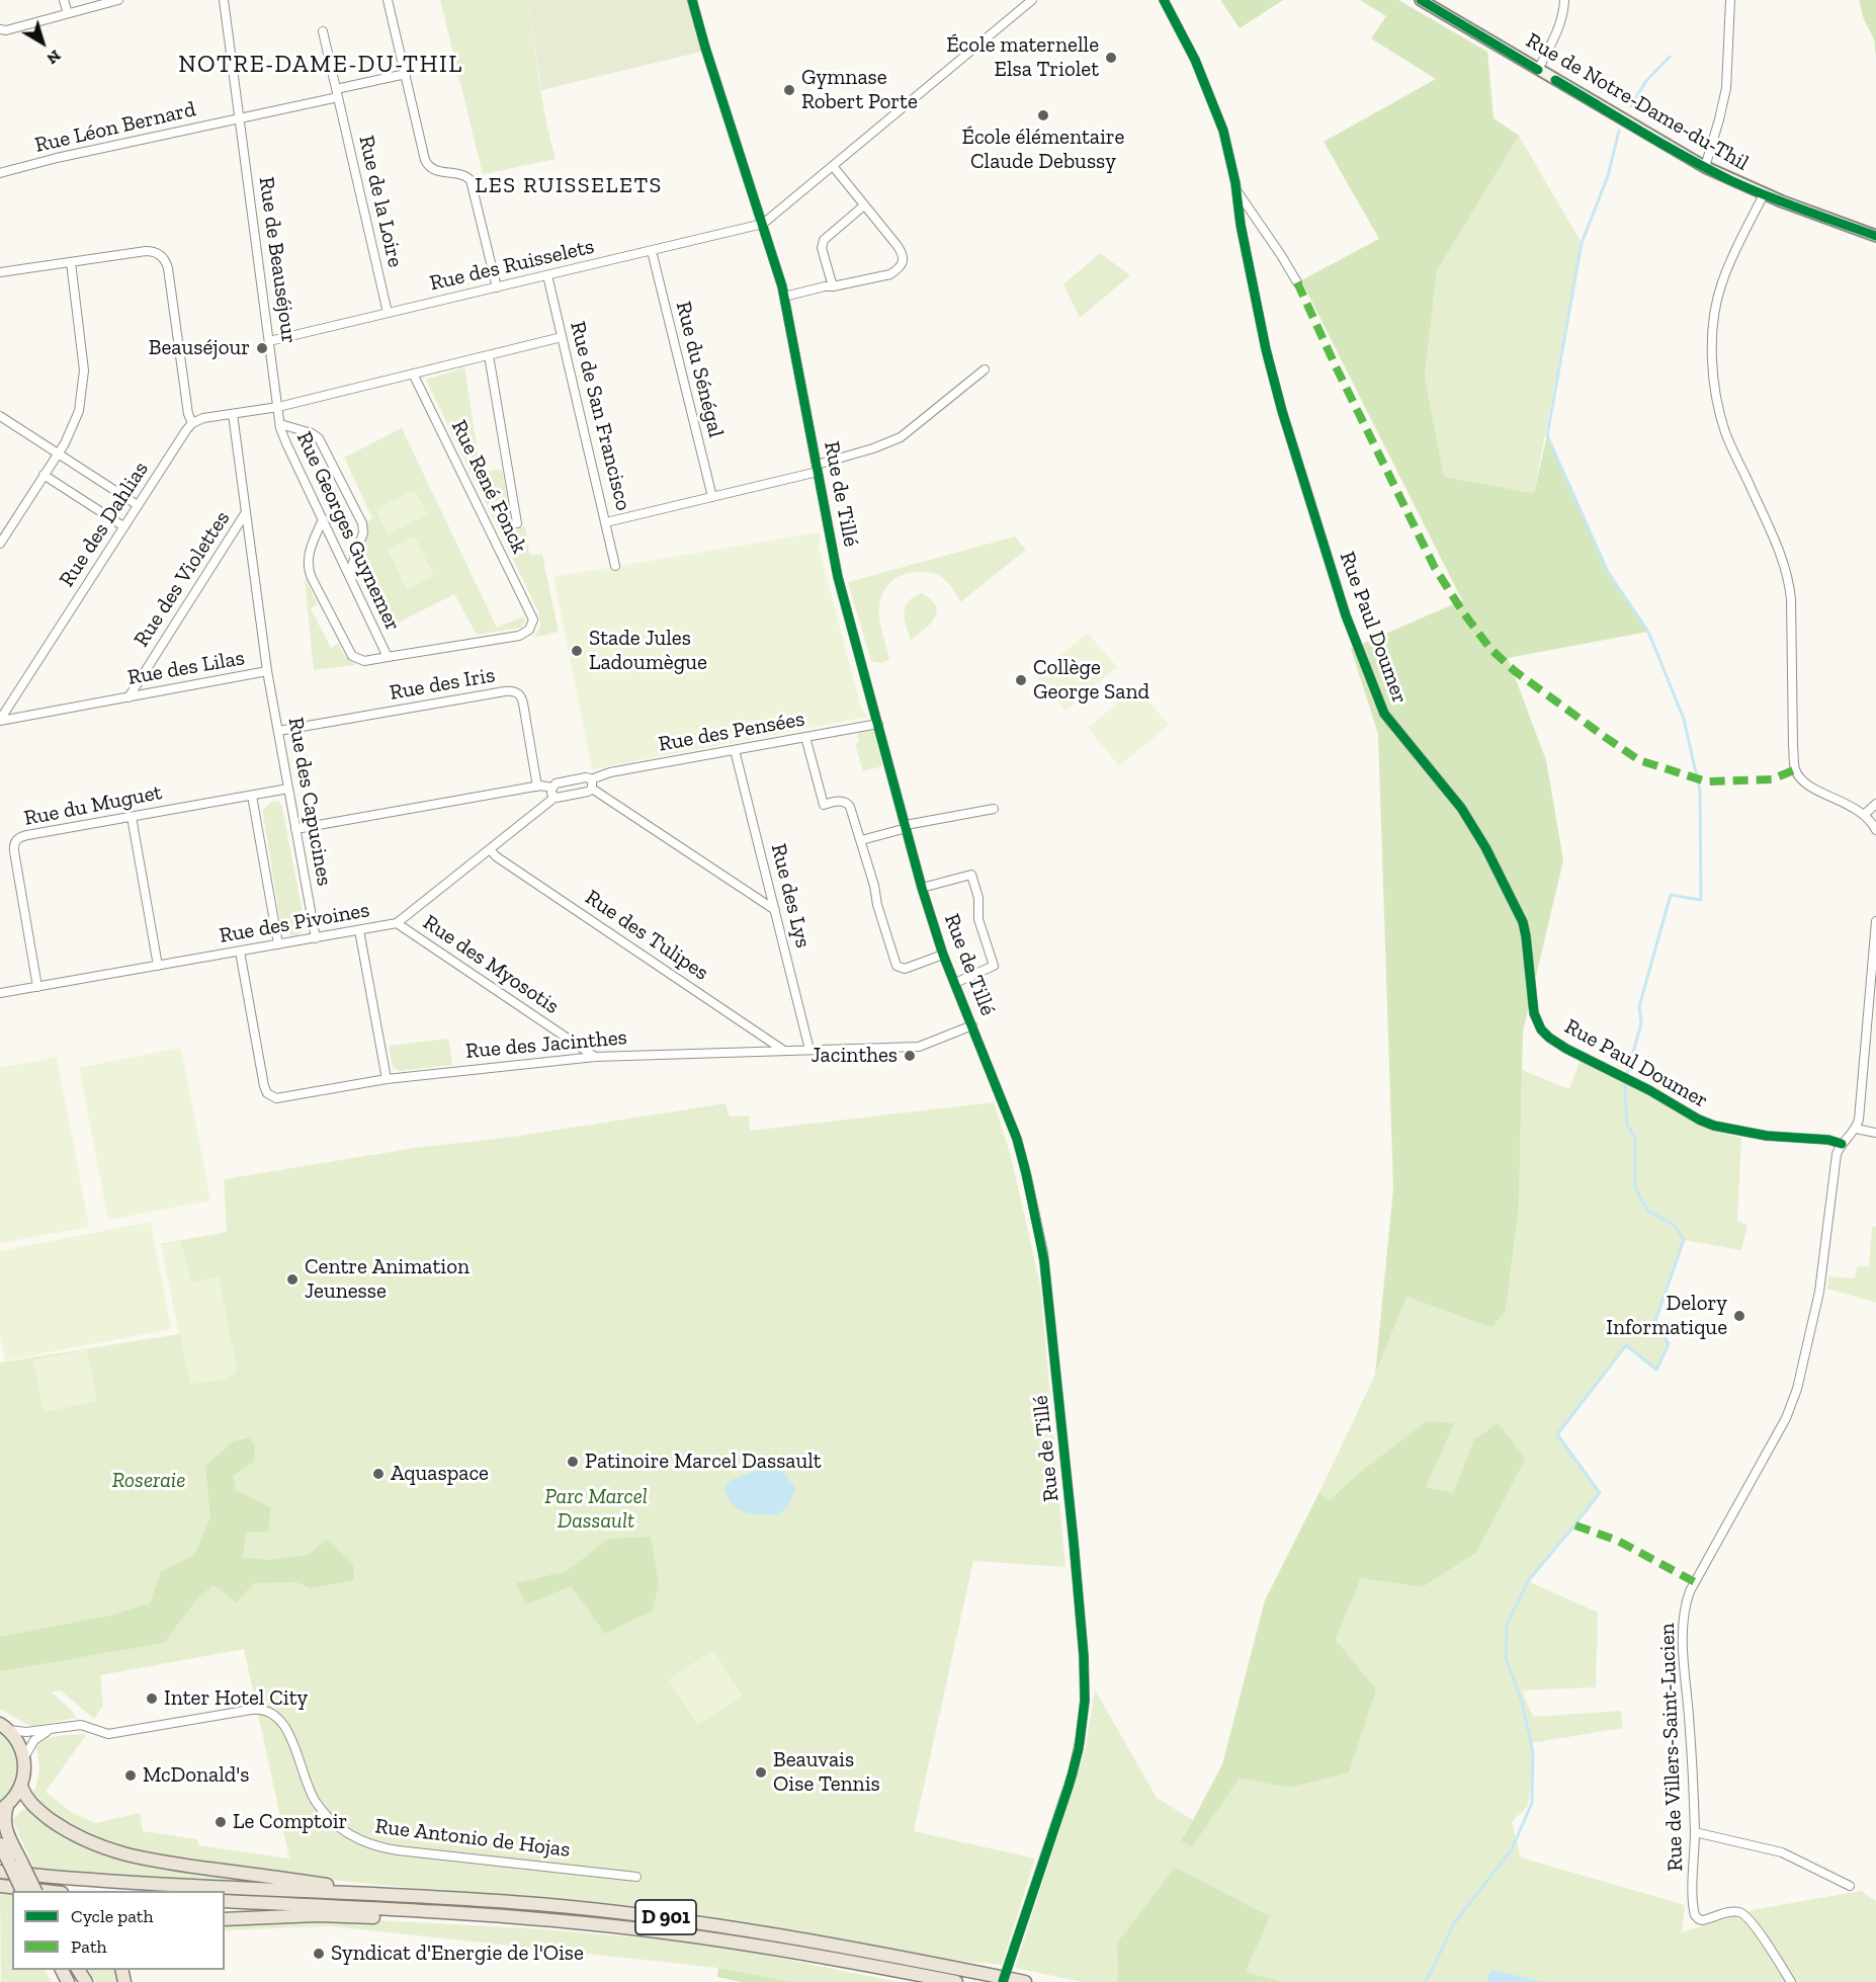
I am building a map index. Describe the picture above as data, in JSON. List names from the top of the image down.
{
  "streets": {
    "main road": ["Rue de Notre-Dame-du-Thil", "D 901"],
    "street": [
      "Rue Léon Bernard",
      "Rue de la Loire",
      "Rue de Beauséjour",
      "Rue des Ruisselets",
      "Rue du Sénégal",
      "Rue de San Francisco",
      "Rue René Fonck",
      "Rue de Tillé",
      "Rue des Dahlias",
      "Rue Georges Guynemer",
      "Rue des Violettes",
      "Rue Paul Doumer",
      "Rue des Lilas",
      "Rue des Iris",
      "Rue des Pensées",
      "Rue des Capucines",
      "Rue du Muguet",
      "Rue des Lys",
      "Rue des Pivoines",
      "Rue des Tulipes",
      "Rue des Myosotis",
      "Rue des Jacinthes",
      "Rue de Villers-Saint-Lucien",
      "Rue Antonio de Hojas"
    ]
  },
  "crossings": [
    ["Rue Léon Bernard", "Rue de la Loire"],
    ["Rue Léon Bernard", "Rue de Beauséjour"],
    ["Rue de la Loire", "Rue des Ruisselets"],
    ["Rue de Beauséjour", "Rue des Ruisselets"],
    ["Rue de Beauséjour", "Rue Georges Guynemer"],
    ["Rue des Ruisselets", "Rue du Sénégal"],
    ["Rue des Ruisselets", "Rue de San Francisco"],
    ["Rue des Ruisselets", "Rue de Tillé"],
    ["Rue René Fonck", "Rue Georges Guynemer"],
    ["Rue de Tillé", "Rue des Pensées"],
    ["Rue de Tillé", "Rue des Jacinthes"],
    ["Rue des Dahlias", "Rue des Lilas"],
    ["Rue des Violettes", "Rue des Lilas"],
    ["Rue Paul Doumer", "Rue de Villers-Saint-Lucien"],
    ["Rue des Lilas", "Rue des Capucines"],
    ["Rue des Iris", "Rue des Pensées"],
    ["Rue des Iris", "Rue des Capucines"],
    ["Rue des Pensées", "Rue des Capucines"],
    ["Rue des Pensées", "Rue des Lys"],
    ["Rue des Pensées", "Rue des Pivoines"],
    ["Rue des Capucines", "Rue du Muguet"],
    ["Rue des Capucines", "Rue des Pivoines"],
    ["Rue du Muguet", "Rue des Pivoines"],
    ["Rue des Lys", "Rue des Jacinthes"],
    ["Rue des Pivoines", "Rue des Tulipes"],
    ["Rue des Pivoines", "Rue des Myosotis"],
    ["Rue des Pivoines", "Rue des Jacinthes"],
    ["Rue des Tulipes", "Rue des Jacinthes"],
    ["Rue des Myosotis", "Rue des Jacinthes"]
  ],
  "districts": ["NOTRE-DAME-DU-THIL", "LES RUISSELETS"],
  "parks": ["Roseraie", "Parc Marcel Dassault"],
  "places": [
    "École maternelle Elsa Triolet",
    "Gymnase Robert Porte",
    "École élémentaire Claude Debussy",
    "Beauséjour",
    "Stade Jules Ladoumègue",
    "Collège George Sand",
    "Jacinthes",
    "Centre Animation Jeunesse",
    "Delory Informatique",
    "Patinoire Marcel Dassault",
    "Aquaspace",
    "Inter Hotel City",
    "Beauvais Oise Tennis",
    "McDonald's",
    "Le Comptoir",
    "Syndicat d'Energie de l'Oise"
  ],
  "legend": ["Cycle path", "Path"],
  "north": "bottom right"
}
